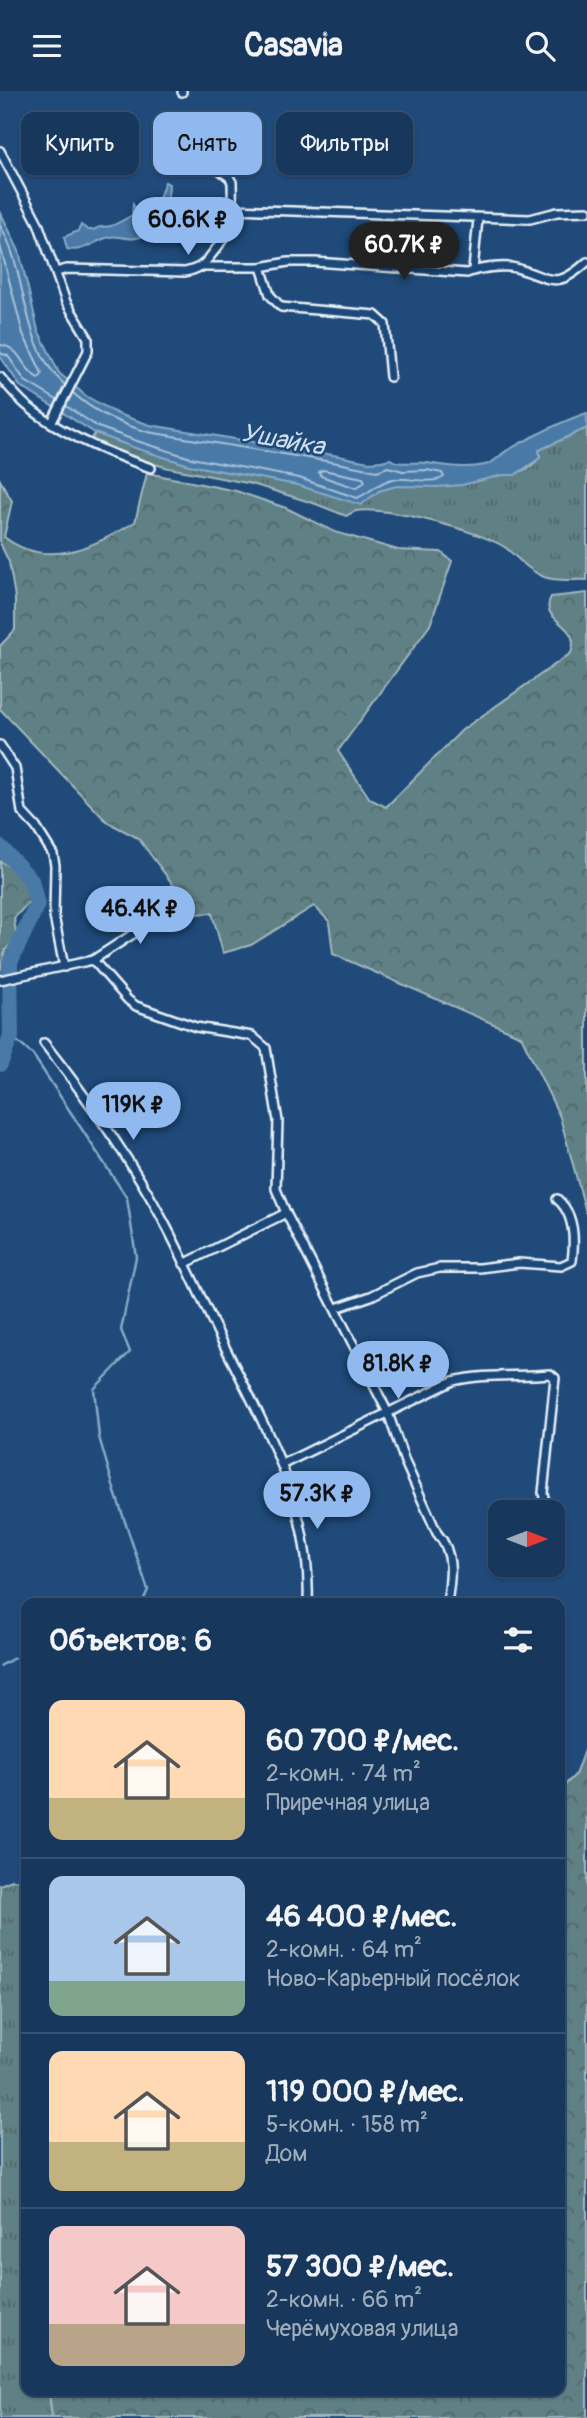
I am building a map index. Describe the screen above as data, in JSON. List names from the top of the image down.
{
  "water": ["Ушайка"],
  "north": "right",
  "page": {
    "header": "Casavia",
    "chip": ["Купить", "Снять", "Фильтры"],
    "price": [
      "60.6K ₽",
      "60.7K ₽",
      "46.4K ₽",
      "119K ₽",
      "81.8K ₽",
      "57.3K ₽"
    ],
    "heading": "Объектов: 6",
    "list": [
      {
        "name": "60 700 ₽/мес.",
        "note": "2-комн. · 74 m² · Приречная улица"
      },
      {
        "name": "46 400 ₽/мес.",
        "note": "2-комн. · 64 m² · Ново-Карьерный посёлок"
      },
      {
        "name": "119 000 ₽/мес.",
        "note": "5-комн. · 158 m² · Дом"
      },
      {
        "name": "57 300 ₽/мес.",
        "note": "2-комн. · 66 m² · Черёмуховая улица"
      }
    ]
  }
}
